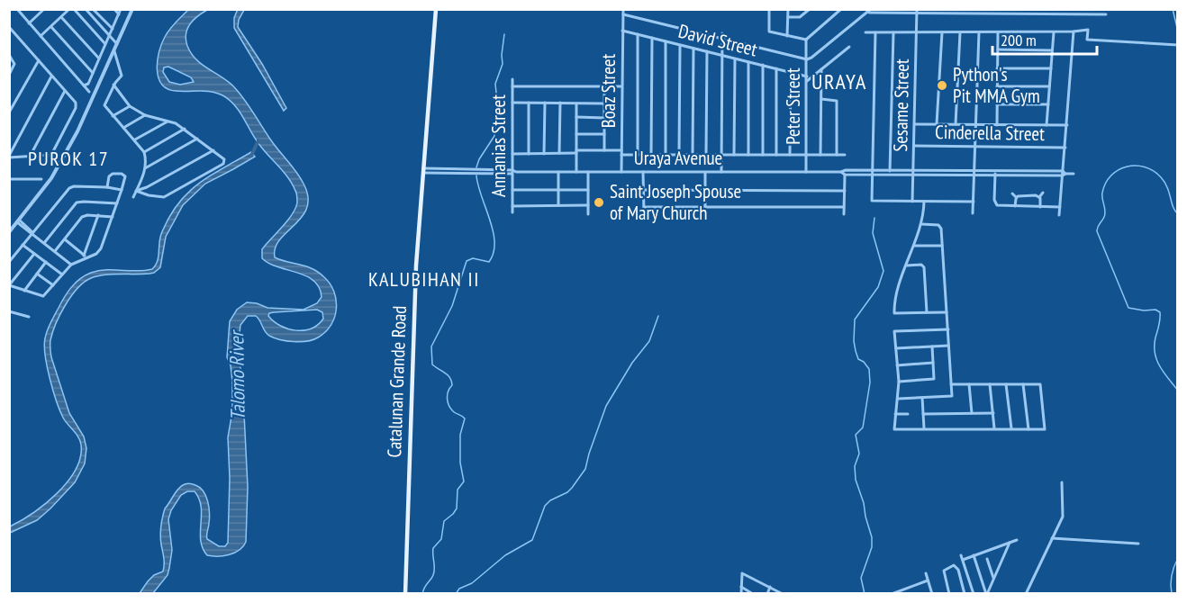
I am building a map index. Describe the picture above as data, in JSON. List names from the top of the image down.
{
  "streets": {
    "main road": ["Catalunan Grande Road"],
    "street": [
      "David Street",
      "Boaz Street",
      "Sesame Street",
      "Peter Street",
      "Cinderella Street",
      "Annanias Street",
      "Uraya Avenue"
    ]
  },
  "crossings": [
    ["David Street", "Boaz Street"],
    ["David Street", "Peter Street"],
    ["Boaz Street", "Uraya Avenue"],
    ["Sesame Street", "Cinderella Street"],
    ["Sesame Street", "Uraya Avenue"],
    ["Peter Street", "Uraya Avenue"],
    ["Annanias Street", "Uraya Avenue"],
    ["Uraya Avenue", "Catalunan Grande Road"]
  ],
  "districts": ["URAYA", "PUROK 17", "KALUBIHAN II"],
  "water": ["Talomo River"],
  "places": ["Python's Pit MMA Gym", "Saint Joseph Spouse of Mary Church"],
  "scale_bar": "200 m"
}
